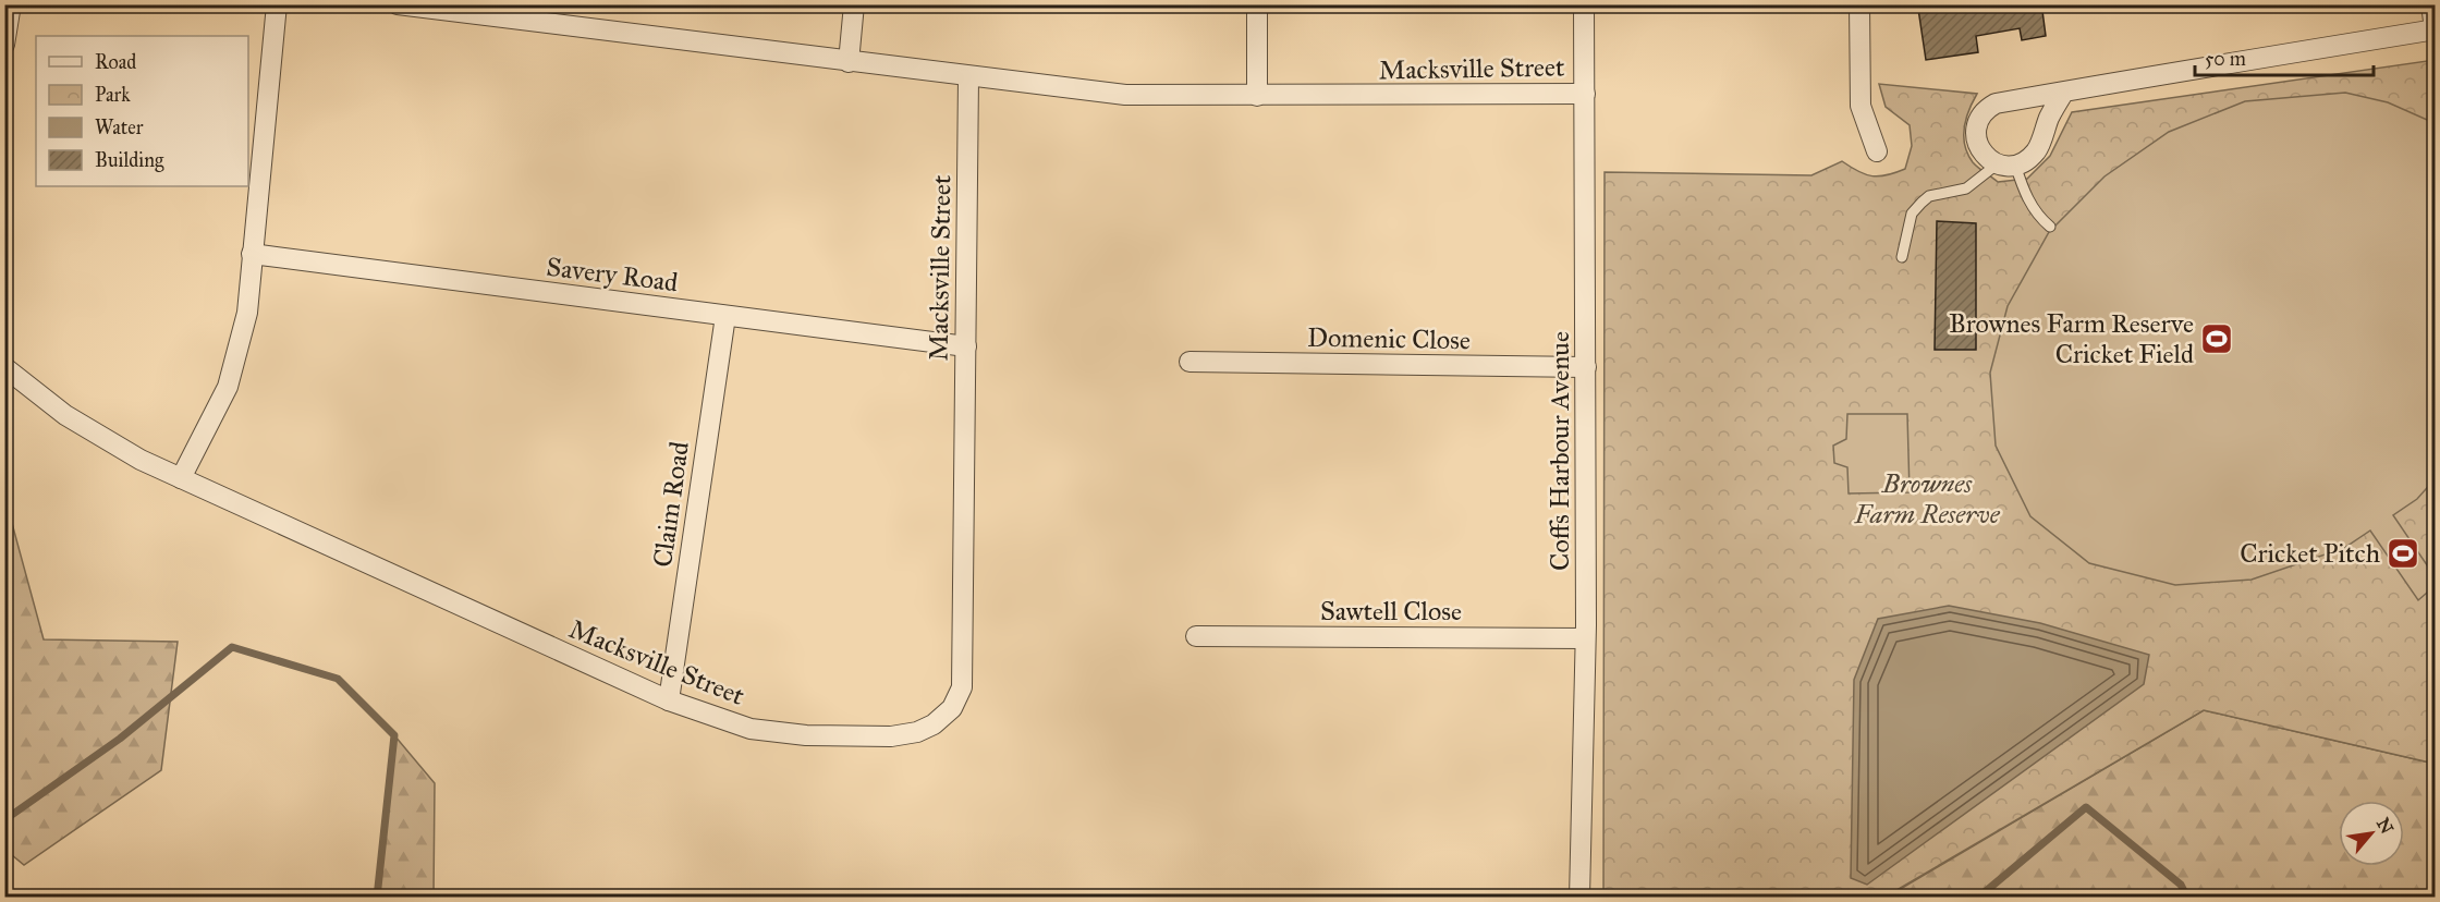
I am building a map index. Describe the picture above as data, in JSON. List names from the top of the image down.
{
  "streets": {
    "street": [
      "Macksville Street",
      "Savery Road",
      "Domenic Close",
      "Coffs Harbour Avenue",
      "Claim Road",
      "Sawtell Close"
    ]
  },
  "crossings": [
    ["Macksville Street", "Savery Road"],
    ["Macksville Street", "Coffs Harbour Avenue"],
    ["Macksville Street", "Claim Road"],
    ["Savery Road", "Claim Road"],
    ["Domenic Close", "Coffs Harbour Avenue"],
    ["Coffs Harbour Avenue", "Sawtell Close"]
  ],
  "parks": ["Brownes Farm Reserve"],
  "places": {
    "sports": ["Brownes Farm Reserve Cricket Field", "Cricket Pitch"]
  },
  "legend": [
    "Road",
    "Park",
    "Water",
    "Building"
  ],
  "scale_bar": "50 m",
  "north": "top right"
}
